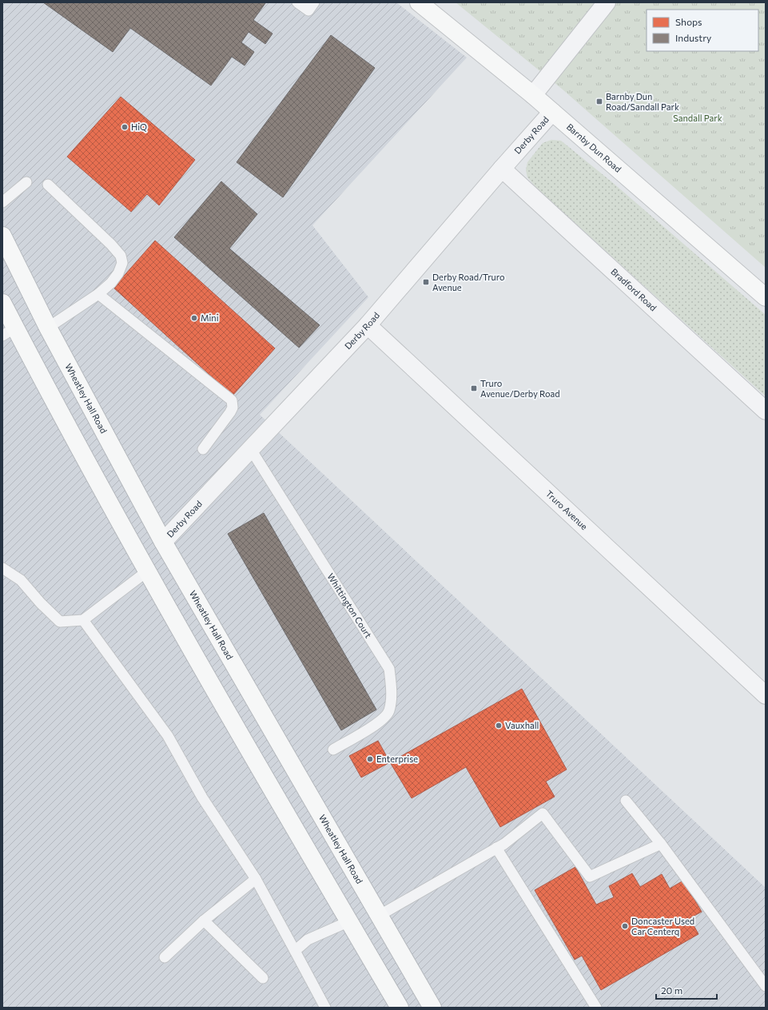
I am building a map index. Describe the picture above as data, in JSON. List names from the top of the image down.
{
  "streets": {
    "main road": ["Barnby Dun Road", "Wheatley Hall Road"],
    "street": ["Derby Road", "Bradford Road", "Truro Avenue"],
    "lane": ["Whittington Court"]
  },
  "crossings": [
    ["Derby Road", "Barnby Dun Road"],
    ["Derby Road", "Bradford Road"],
    ["Derby Road", "Wheatley Hall Road"],
    ["Derby Road", "Truro Avenue"],
    ["Derby Road", "Whittington Court"]
  ],
  "parks": ["Sandall Park"],
  "places": {
    "transit": ["Barnby Dun Road/Sandall Park", "Derby Road/Truro Avenue", "Truro Avenue/Derby Road"],
    "other": [
      "HiQ",
      "Mini",
      "Vauxhall",
      "Enterprise",
      "Doncaster Used Car Centerq"
    ]
  },
  "legend": ["Shops", "Industry"],
  "scale_bar": "20 m"
}
